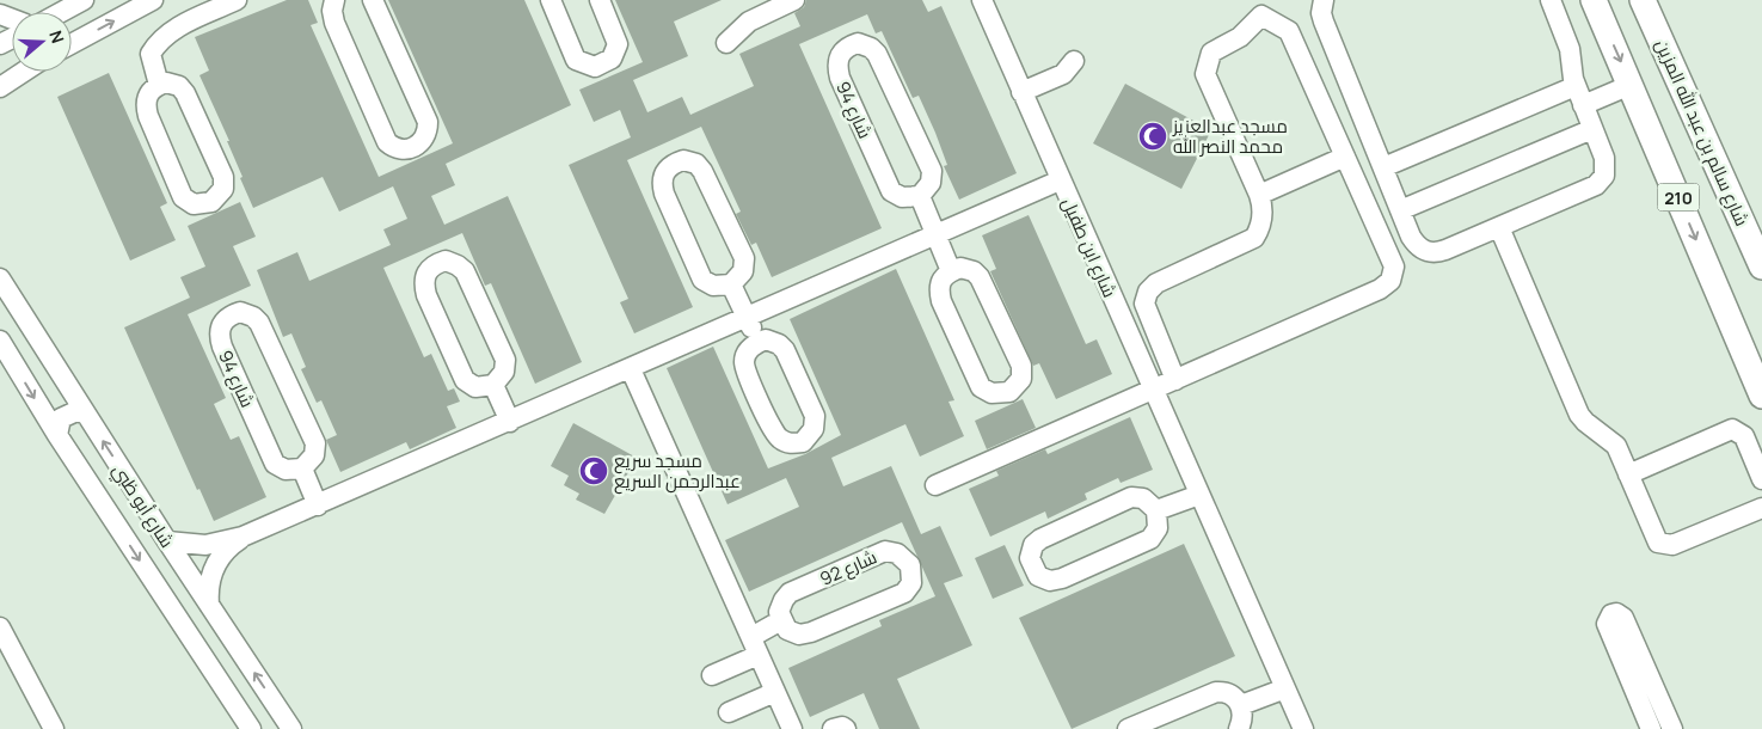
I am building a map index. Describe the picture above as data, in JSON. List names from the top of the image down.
{
  "streets": {
    "main road": ["شارع سالم بن عبد الله المزين", "210"],
    "street": [
      "شارع 94",
      "شارع ابن طفيل",
      "شارع أبو ظبي",
      "شارع 92"
    ]
  },
  "places": {
    "mosque": ["مسجد عبدالعزيز محمد النصر الله", "مسجد سريع عبدالرحمن السريع"]
  },
  "north": "right"
}
